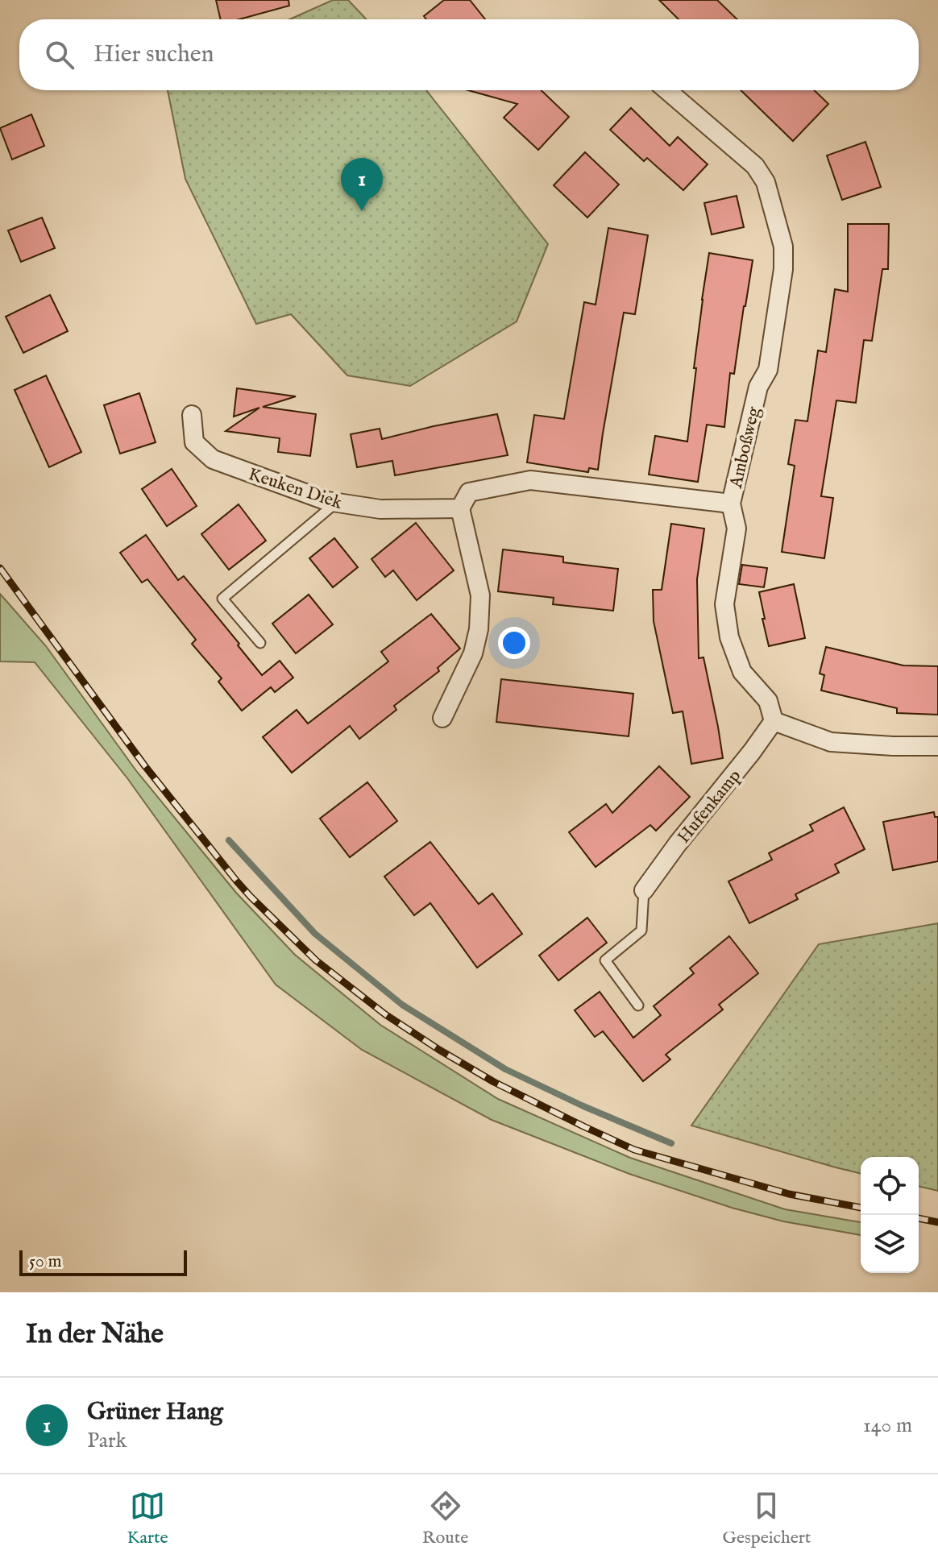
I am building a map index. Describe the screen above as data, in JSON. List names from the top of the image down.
{
  "streets": {
    "street": ["Amboßweg", "Keuken Diek", "Hufenkamp"]
  },
  "crossings": [
    ["Amboßweg", "Hufenkamp"]
  ],
  "scale_bar": "50 m",
  "page": {
    "search": "Hier suchen",
    "pins": "1",
    "scale": "50 m",
    "heading": "In der Nähe",
    "list": [
      {
        "mark": "1",
        "name": "Grüner Hang",
        "note": "Park",
        "value": "140 m"
      }
    ],
    "nav": ["Karte", "Route", "Gespeichert"]
  }
}
